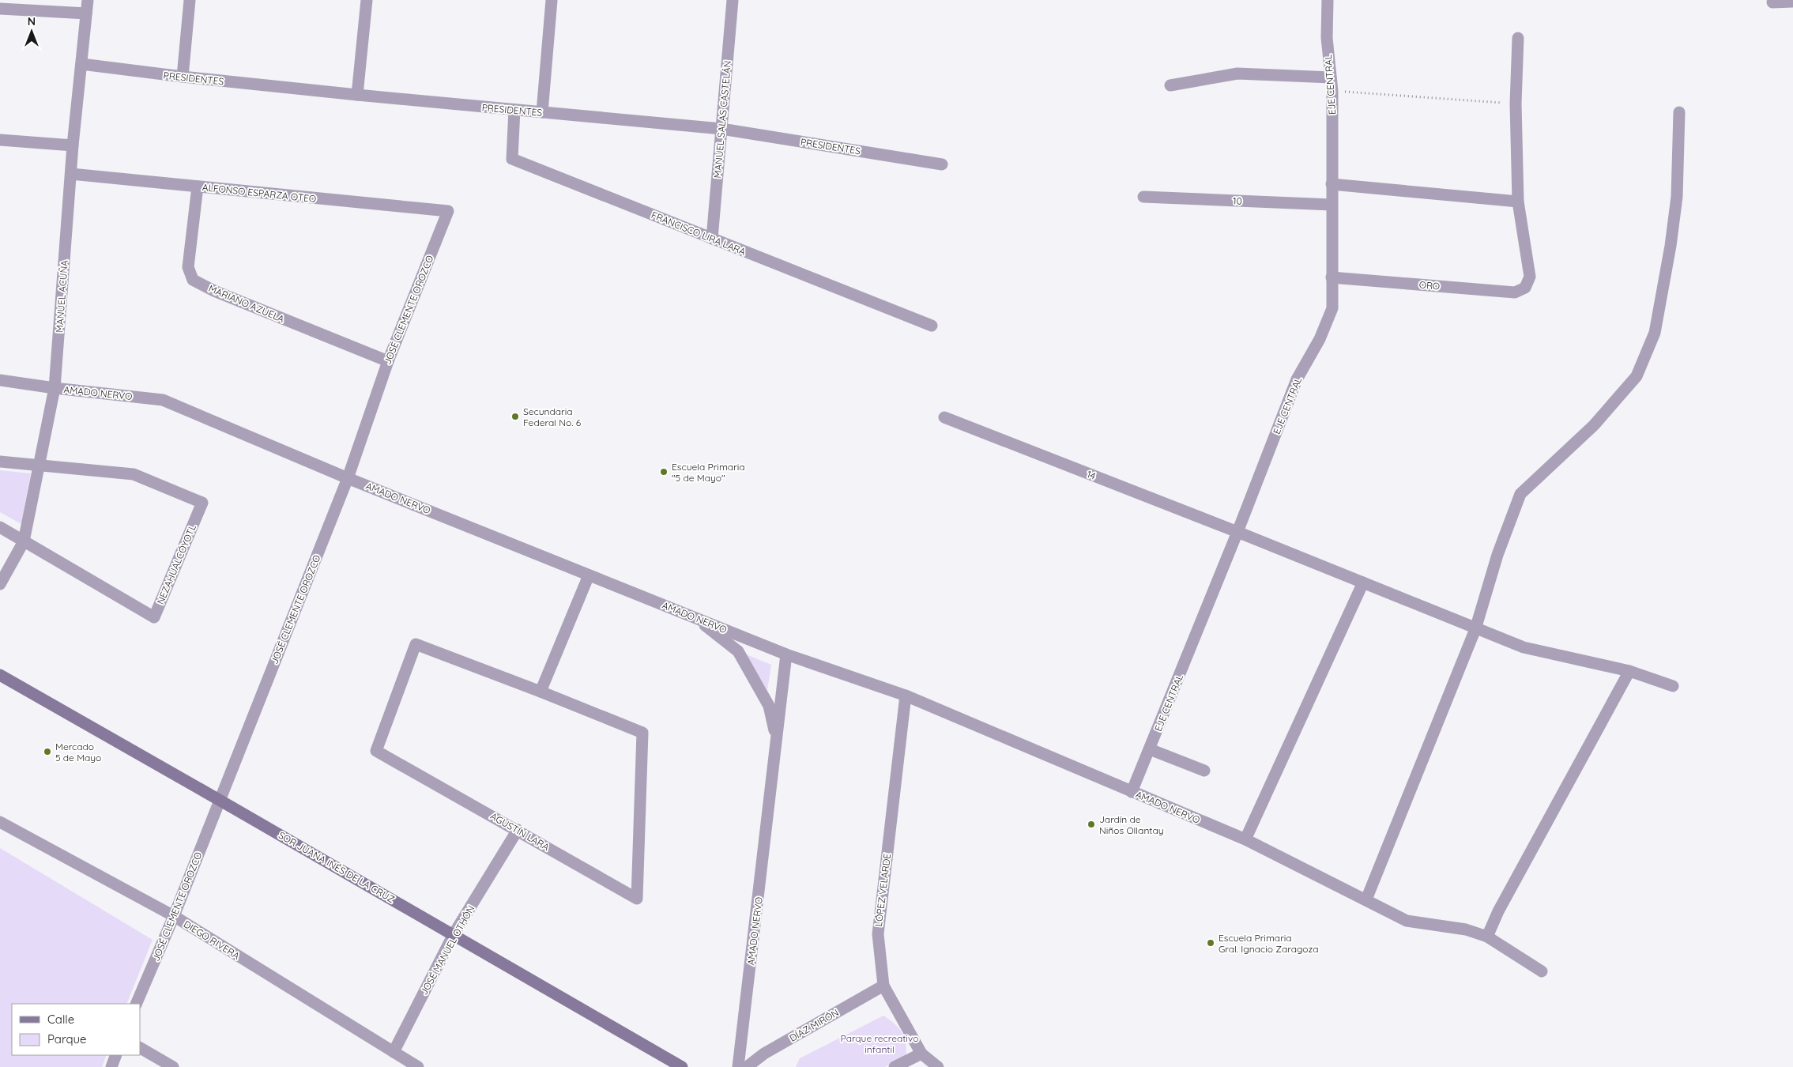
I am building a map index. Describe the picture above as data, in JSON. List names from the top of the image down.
{
  "streets": {
    "main road": ["SOR JUANA INÉS DE LA CRUZ"],
    "street": [
      "PRESIDENTES",
      "EJE CENTRAL",
      "MANUEL SALAS CASTELÁN",
      "ALFONSO ESPARZA OTEO",
      "10",
      "FRANCISCO LIRA LARA",
      "ORO",
      "MANUEL ACUÑA",
      "MARIANO AZUELA",
      "JOSÉ CLEMENTE OROZCO",
      "AMADO NERVO",
      "14",
      "NEZAHUALCÓYOTL",
      "AGUSTÍN LARA",
      "LÓPEZ VELARDE",
      "DIEGO RIVERA",
      "JOSÉ MANUEL OTHÓN",
      "DÍAZ MIRÓN"
    ]
  },
  "crossings": [
    ["PRESIDENTES", "MANUEL SALAS CASTELÁN"],
    ["PRESIDENTES", "FRANCISCO LIRA LARA"],
    ["PRESIDENTES", "MANUEL ACUÑA"],
    ["EJE CENTRAL", "10"],
    ["EJE CENTRAL", "ORO"],
    ["EJE CENTRAL", "AMADO NERVO"],
    ["EJE CENTRAL", "14"],
    ["MANUEL SALAS CASTELÁN", "FRANCISCO LIRA LARA"],
    ["ALFONSO ESPARZA OTEO", "MANUEL ACUÑA"],
    ["ALFONSO ESPARZA OTEO", "MARIANO AZUELA"],
    ["ALFONSO ESPARZA OTEO", "JOSÉ CLEMENTE OROZCO"],
    ["MANUEL ACUÑA", "AMADO NERVO"],
    ["MANUEL ACUÑA", "NEZAHUALCÓYOTL"],
    ["MARIANO AZUELA", "JOSÉ CLEMENTE OROZCO"],
    ["JOSÉ CLEMENTE OROZCO", "AMADO NERVO"],
    ["JOSÉ CLEMENTE OROZCO", "SOR JUANA INÉS DE LA CRUZ"],
    ["JOSÉ CLEMENTE OROZCO", "DIEGO RIVERA"],
    ["AMADO NERVO", "LÓPEZ VELARDE"],
    ["AGUSTÍN LARA", "JOSÉ MANUEL OTHÓN"],
    ["SOR JUANA INÉS DE LA CRUZ", "JOSÉ MANUEL OTHÓN"],
    ["LÓPEZ VELARDE", "DÍAZ MIRÓN"],
    ["DIEGO RIVERA", "JOSÉ MANUEL OTHÓN"]
  ],
  "parks": ["Parque recreativo infantil"],
  "places": [
    "Secundaria Federal No. 6",
    "Escuela Primaria \"5 de Mayo\"",
    "Mercado 5 de Mayo",
    "Jardín de Niños Ollantay",
    "Escuela Primaria Gral. Ignacio Zaragoza"
  ],
  "legend": ["Calle", "Parque"],
  "north": "top"
}
